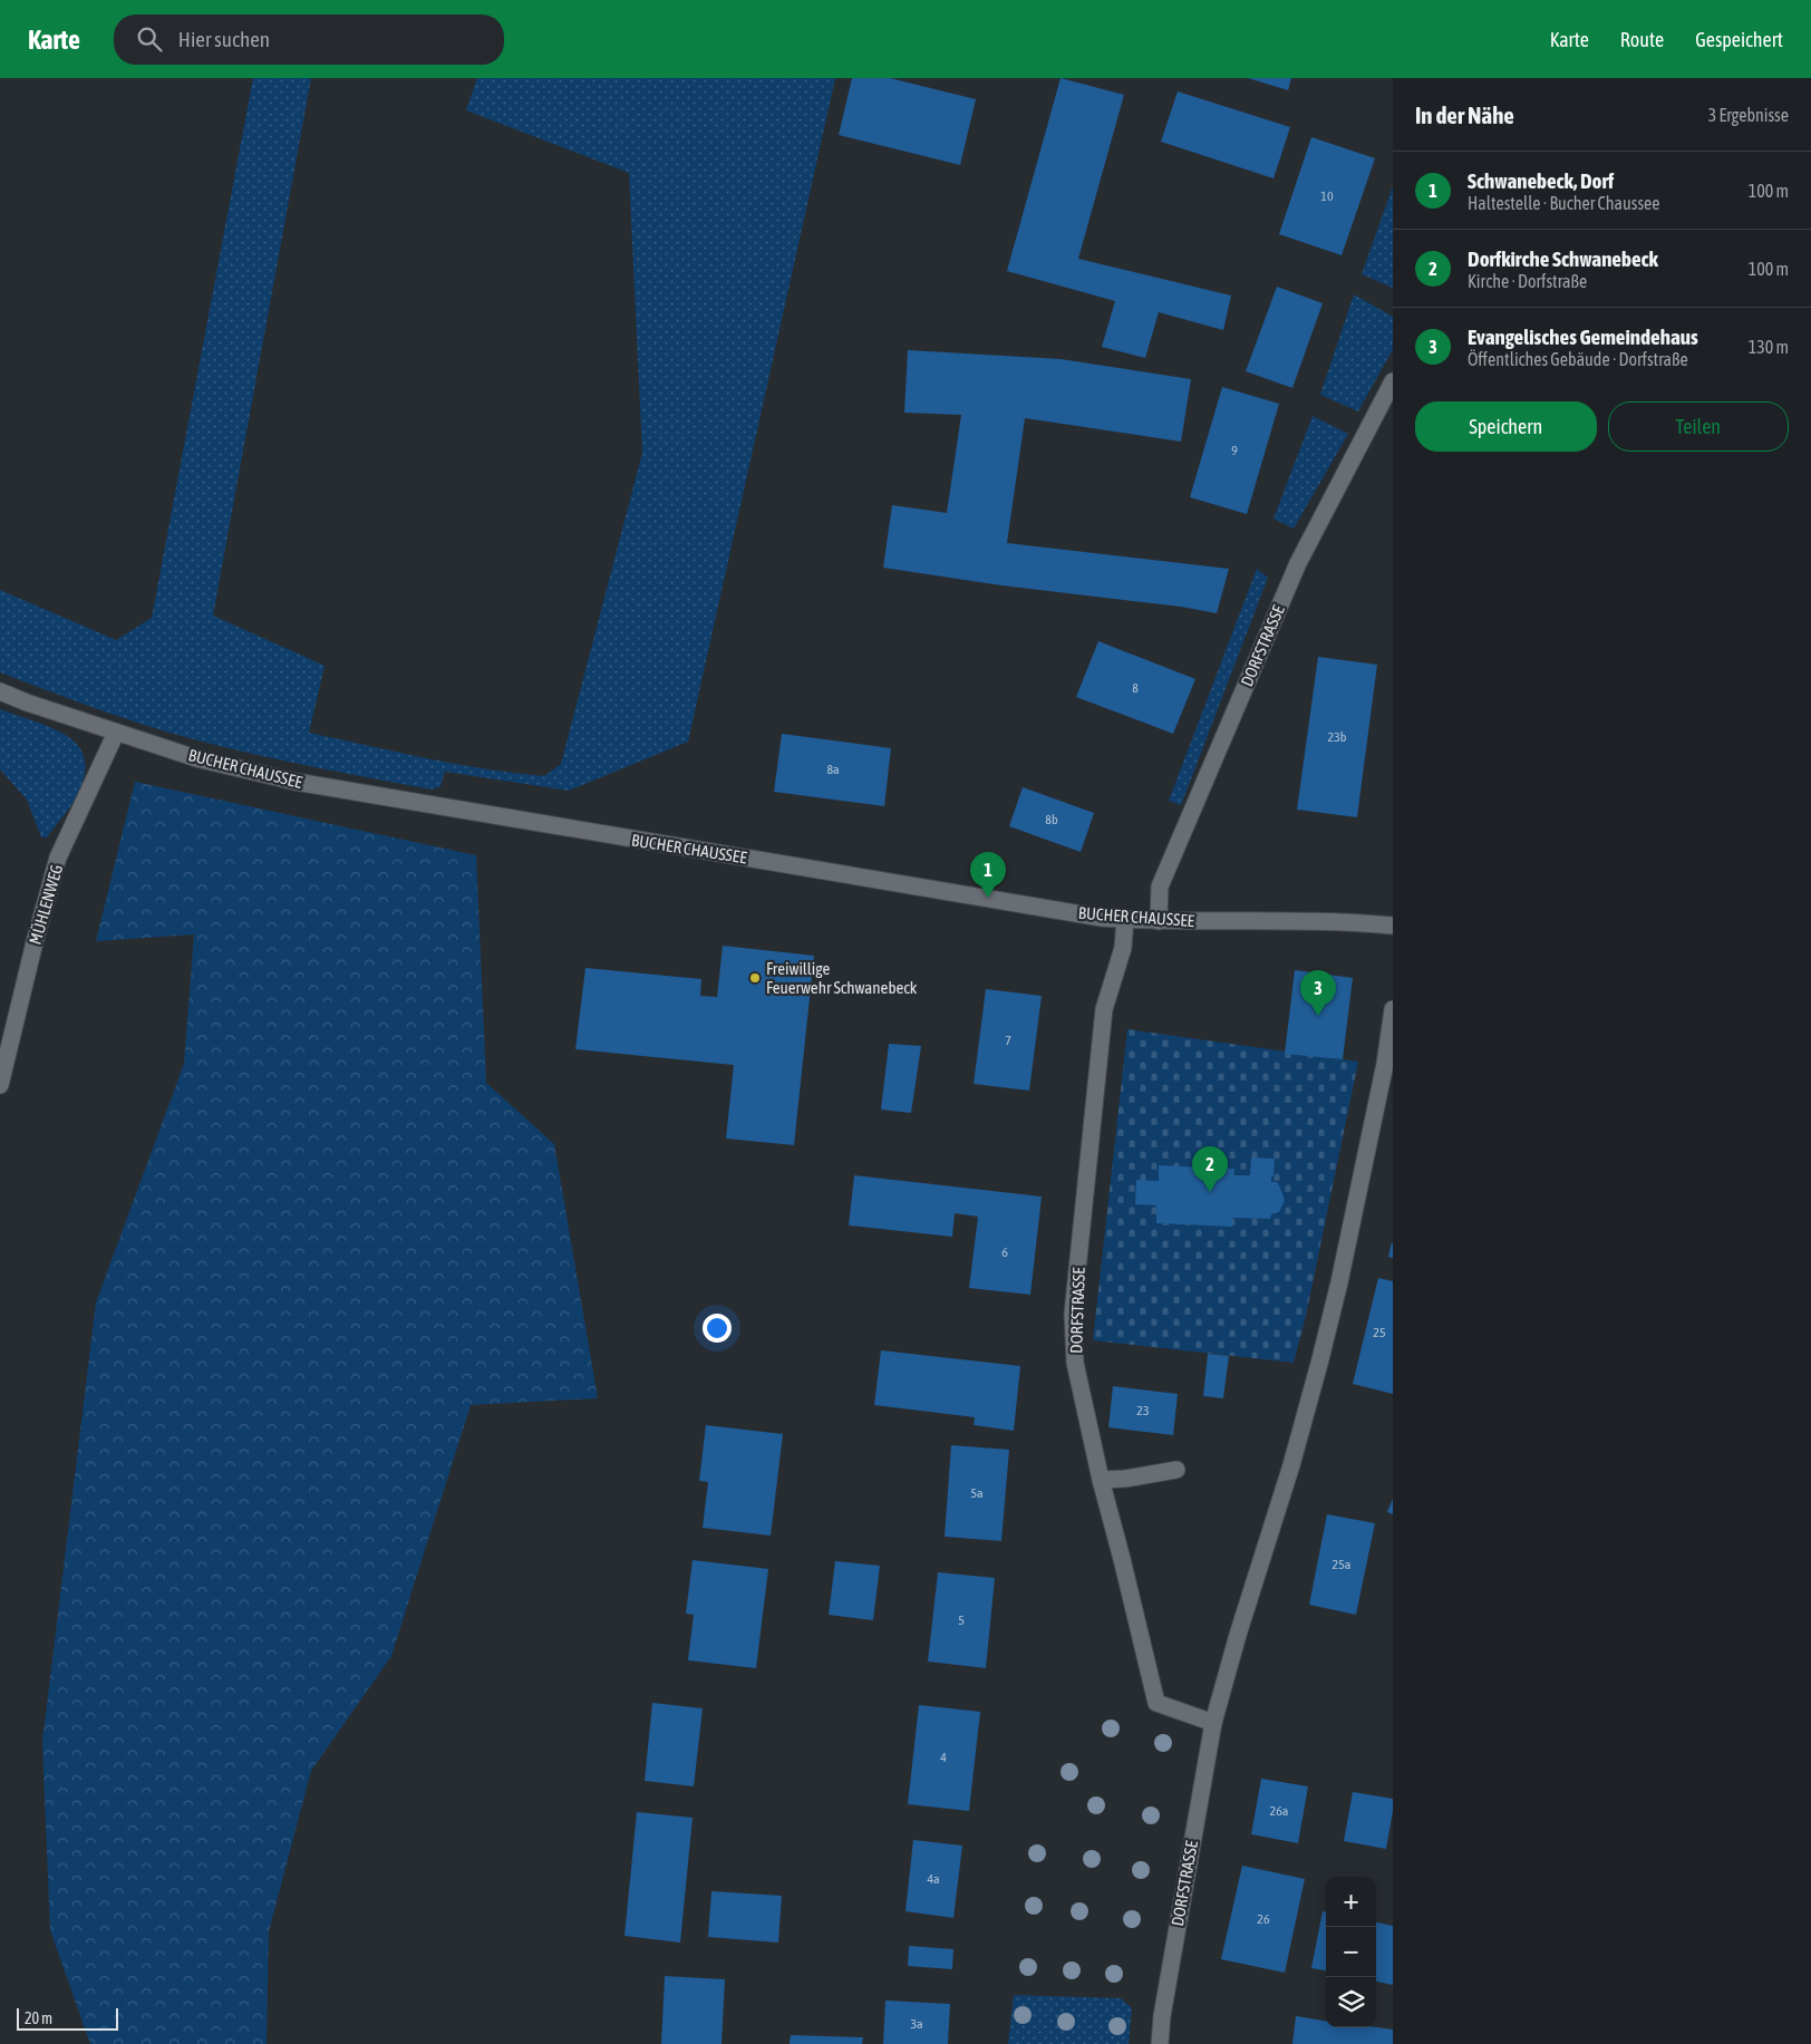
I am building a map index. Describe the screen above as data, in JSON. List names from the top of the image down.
{
  "streets": {
    "main road": ["DORFSTRASSE", "BUCHER CHAUSSEE", "MÜHLENWEG"]
  },
  "crossings": [
    ["DORFSTRASSE", "BUCHER CHAUSSEE"],
    ["BUCHER CHAUSSEE", "MÜHLENWEG"]
  ],
  "places": ["Freiwillige Feuerwehr Schwanebeck"],
  "house_numbers": [
    "10",
    "9",
    "8",
    "23b",
    "8a",
    "8b",
    "7",
    "6",
    "25",
    "23",
    "5a",
    "25a",
    "5",
    "4",
    "26a",
    "4a",
    "26",
    "3a"
  ],
  "scale_bar": "20 m",
  "page": {
    "header": "Karte",
    "search": "Hier suchen",
    "nav": ["Karte", "Route", "Gespeichert"],
    "heading": ["In der Nähe", "3 Ergebnisse"],
    "list": [
      {
        "mark": "1",
        "name": "Schwanebeck, Dorf",
        "note": "Haltestelle · Bucher Chaussee",
        "value": "100 m"
      },
      {
        "mark": "2",
        "name": "Dorfkirche Schwanebeck",
        "note": "Kirche · Dorfstraße",
        "value": "100 m"
      },
      {
        "mark": "3",
        "name": "Evangelisches Gemeindehaus",
        "note": "Öffentliches Gebäude · Dorfstraße",
        "value": "130 m"
      }
    ],
    "buttons": ["Speichern", "Teilen"],
    "pins": ["1", "3", "2"],
    "map_buttons": ["+", "−"],
    "scale": "20 m"
  }
}
